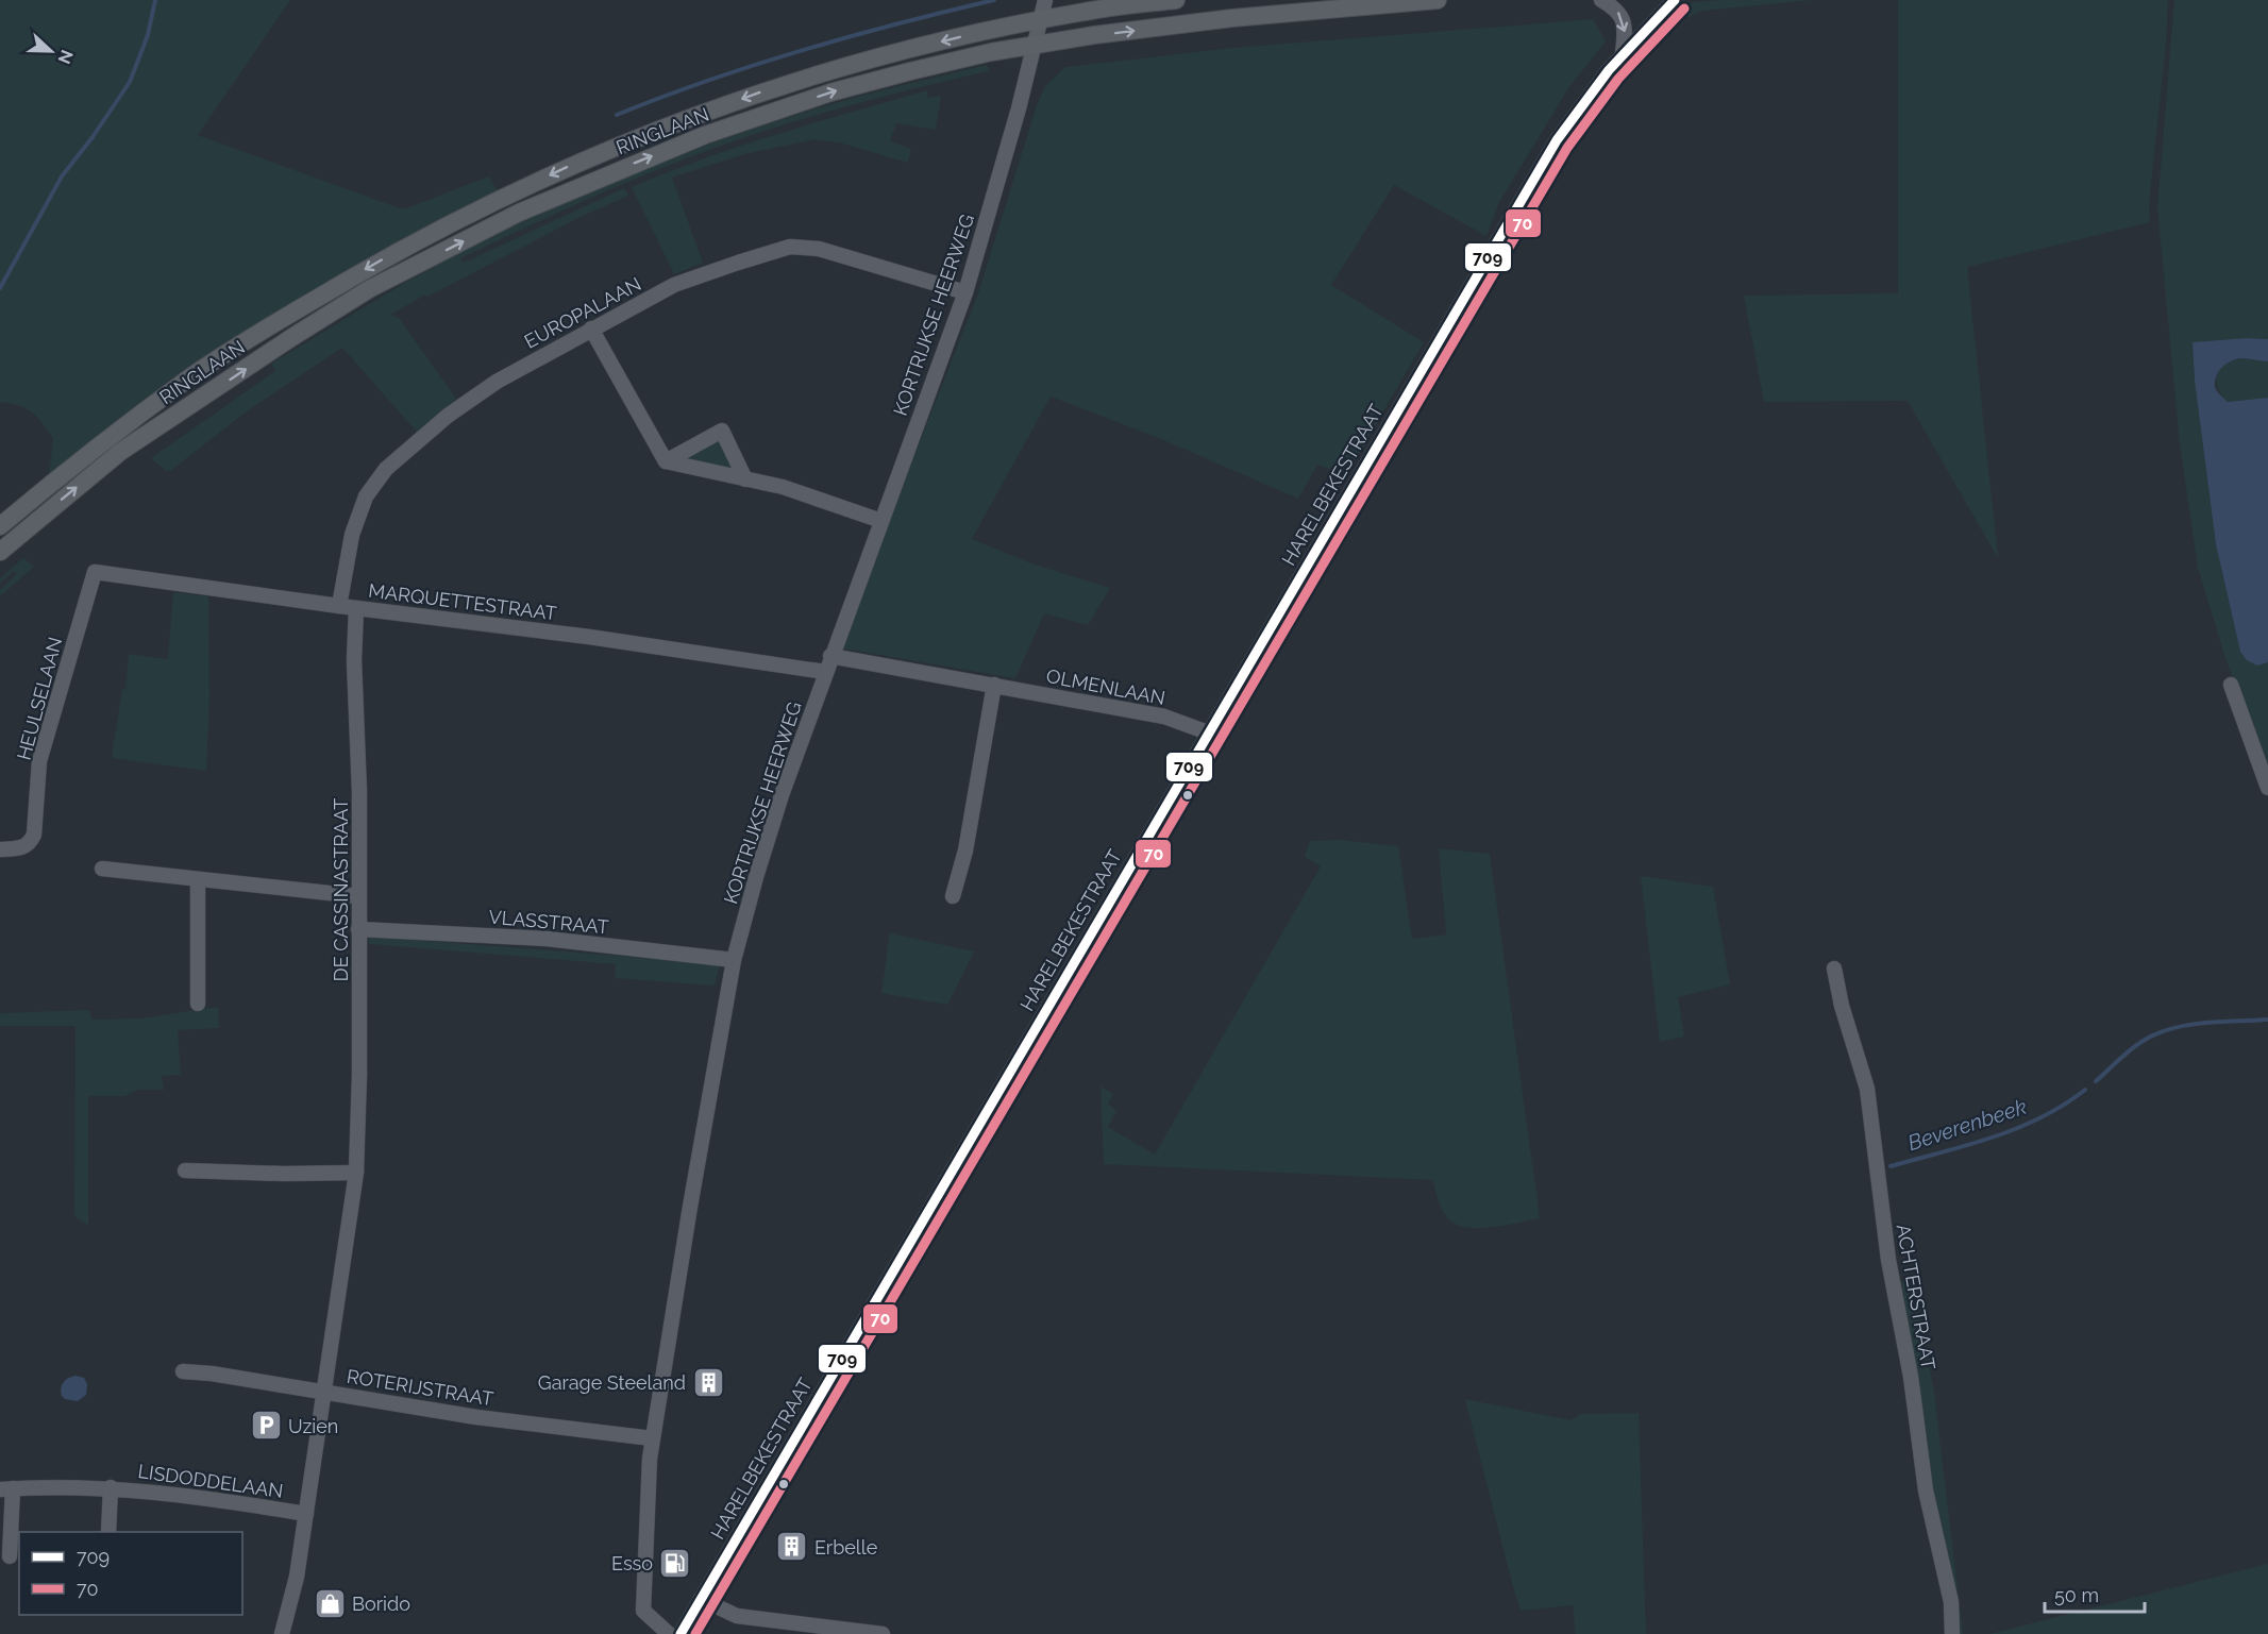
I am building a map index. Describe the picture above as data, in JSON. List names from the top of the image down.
{
  "streets": {
    "main road": ["RINGLAAN"],
    "street": [
      "EUROPALAAN",
      "KORTRIJKSE HEERWEG",
      "HARELBEKESTRAAT",
      "MARQUETTESTRAAT",
      "OLMENLAAN",
      "HEULSELAAN",
      "DE CASSINASTRAAT",
      "VLASSTRAAT",
      "ACHTERSTRAAT",
      "ROTERIJSTRAAT",
      "LISDODDELAAN"
    ]
  },
  "crossings": [
    ["RINGLAAN", "KORTRIJKSE HEERWEG"],
    ["EUROPALAAN", "KORTRIJKSE HEERWEG"],
    ["EUROPALAAN", "MARQUETTESTRAAT"],
    ["KORTRIJKSE HEERWEG", "MARQUETTESTRAAT"],
    ["KORTRIJKSE HEERWEG", "OLMENLAAN"],
    ["KORTRIJKSE HEERWEG", "VLASSTRAAT"],
    ["KORTRIJKSE HEERWEG", "ROTERIJSTRAAT"],
    ["HARELBEKESTRAAT", "OLMENLAAN"],
    ["MARQUETTESTRAAT", "HEULSELAAN"],
    ["MARQUETTESTRAAT", "DE CASSINASTRAAT"],
    ["DE CASSINASTRAAT", "VLASSTRAAT"],
    ["DE CASSINASTRAAT", "ROTERIJSTRAAT"],
    ["DE CASSINASTRAAT", "LISDODDELAAN"]
  ],
  "water": ["Beverenbeek"],
  "places": {
    "building": ["Garage Steeland", "Erbelle"],
    "parking": ["Uzien"],
    "fuel station": ["Esso"],
    "shop": ["Borido"]
  },
  "lines": ["transit line 709", "transit line 70"],
  "legend": ["709", "70"],
  "scale_bar": "50 m",
  "north": "right"
}
